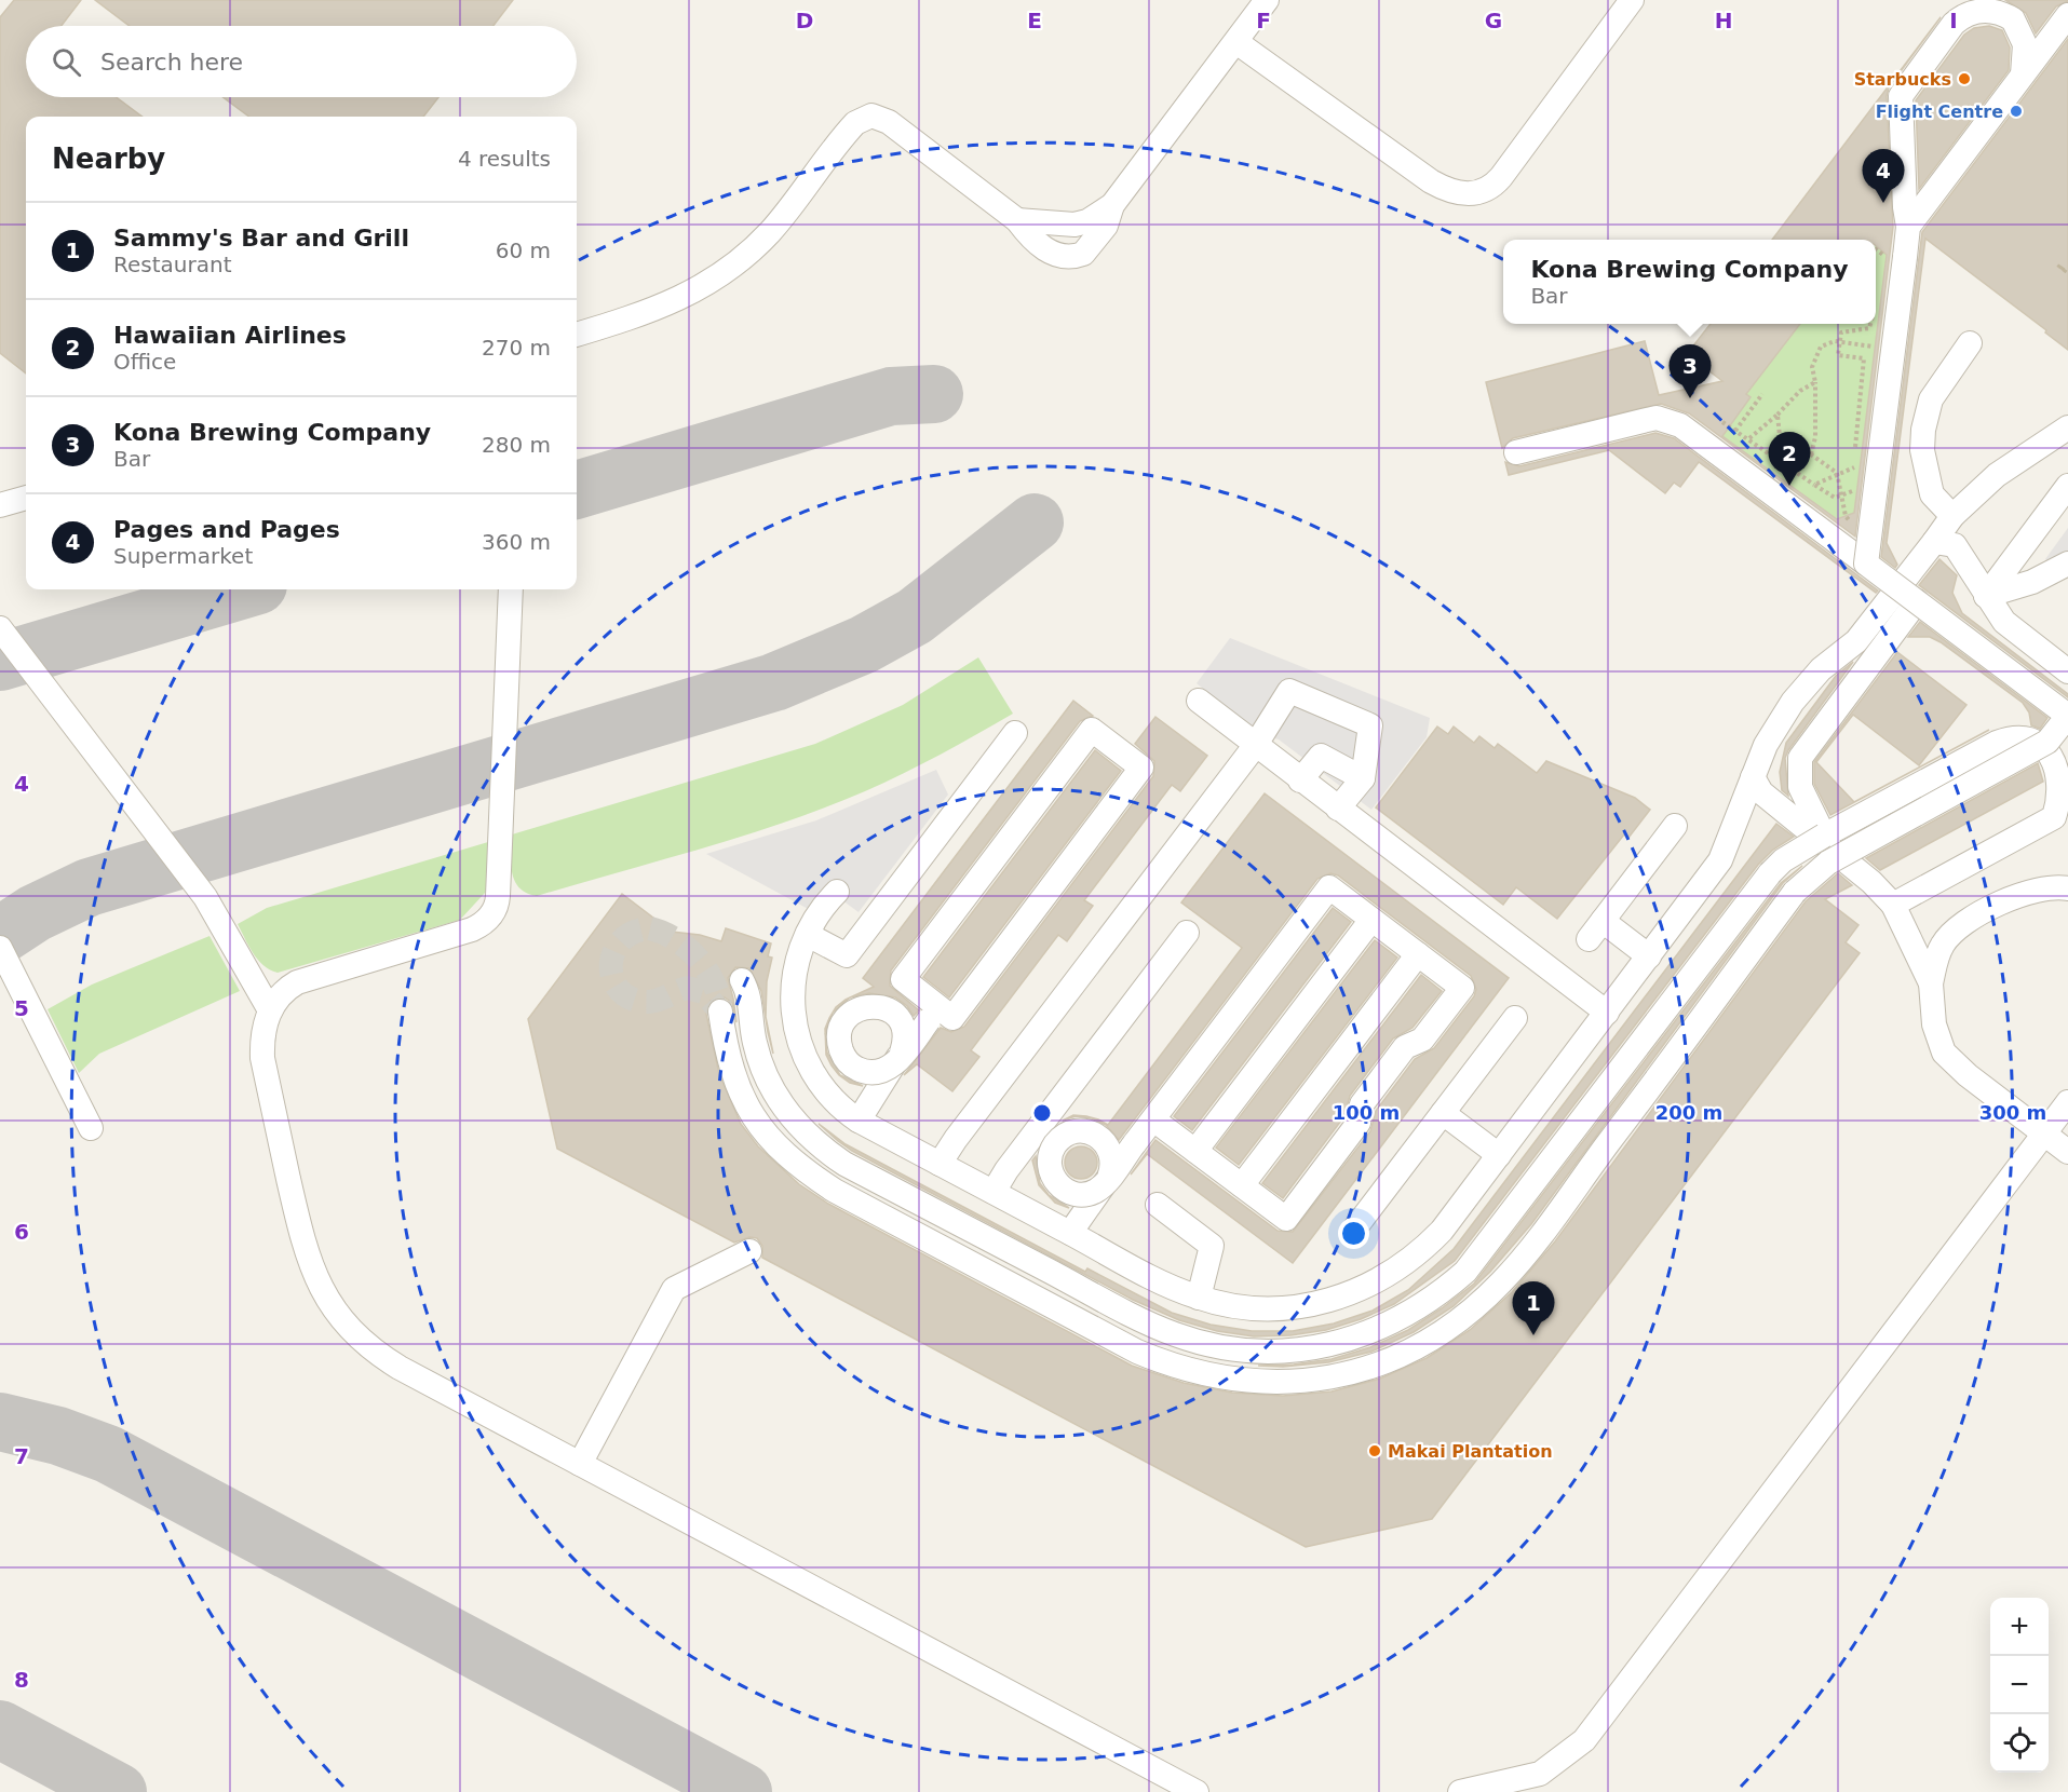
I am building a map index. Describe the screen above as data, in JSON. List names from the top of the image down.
{
  "places": ["Starbucks", "Flight Centre", "Makai Plantation"],
  "page": {
    "search": "Search here",
    "heading": ["Nearby", "4 results"],
    "pins": [
      "4",
      "3",
      "2",
      "1"
    ],
    "list": [
      {
        "mark": "1",
        "name": "Sammy's Bar and Grill",
        "note": "Restaurant",
        "value": "60 m"
      },
      {
        "mark": "2",
        "name": "Hawaiian Airlines",
        "note": "Office",
        "value": "270 m"
      },
      {
        "mark": "3",
        "name": "Kona Brewing Company",
        "note": "Bar",
        "value": "280 m"
      },
      {
        "mark": "4",
        "name": "Pages and Pages",
        "note": "Supermarket",
        "value": "360 m"
      }
    ],
    "popup": ["Kona Brewing Company", "Bar"],
    "map_buttons": ["+", "−"]
  },
  "grid": {
    "columns": [
      "D",
      "E",
      "F",
      "G",
      "H",
      "I"
    ],
    "rows": [
      "4",
      "5",
      "6",
      "7",
      "8"
    ]
  },
  "rings": ["100 m", "200 m", "300 m"]
}
